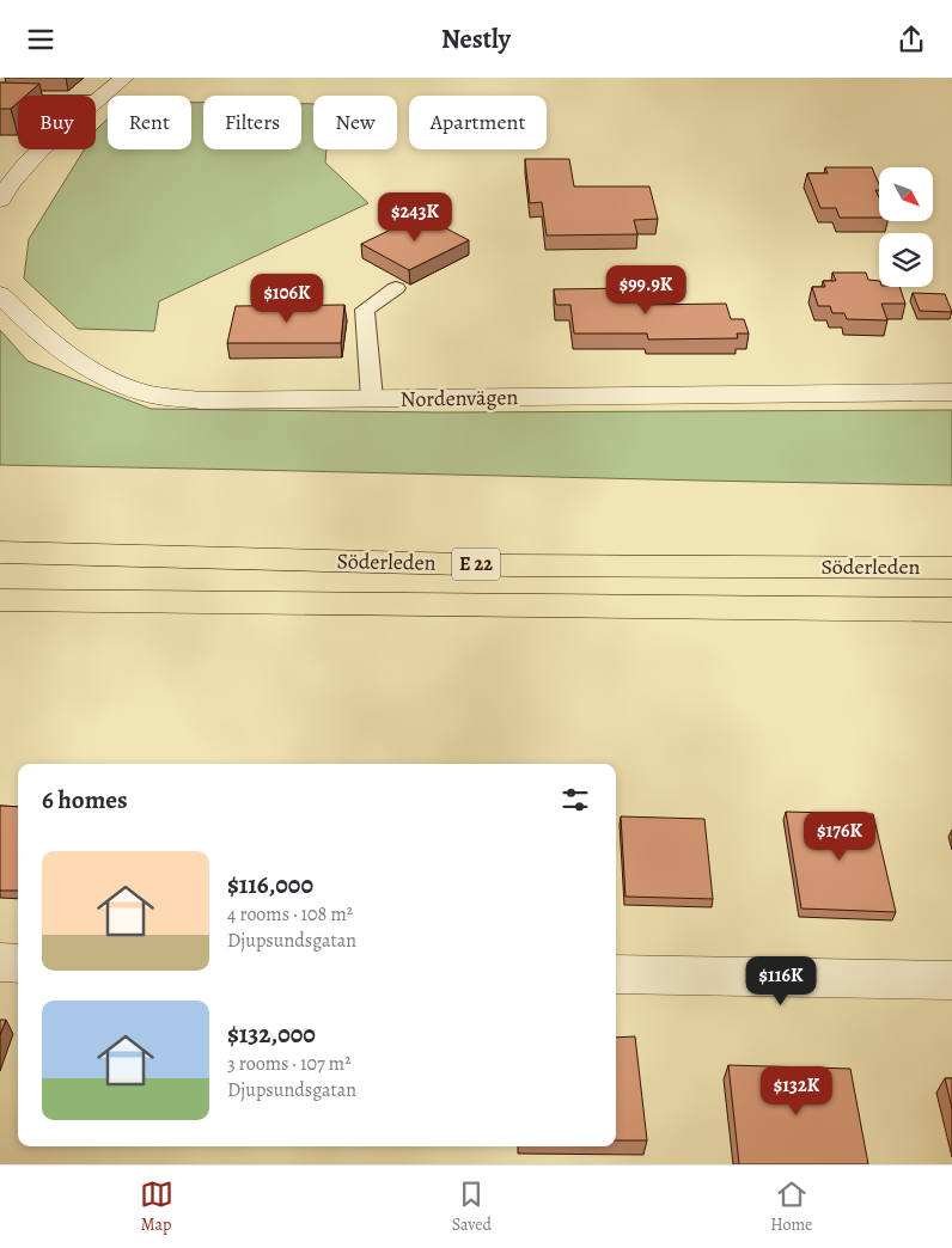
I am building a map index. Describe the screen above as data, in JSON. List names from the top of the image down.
{
  "streets": {
    "highway": ["Söderleden", "E 22"],
    "street": ["Nordenvägen"]
  },
  "north": "bottom right",
  "page": {
    "header": "Nestly",
    "chip": [
      "Buy",
      "Rent",
      "Filters",
      "New",
      "Apartment"
    ],
    "price": [
      "$243K",
      "$99.9K",
      "$106K",
      "$176K",
      "$116K",
      "$132K"
    ],
    "heading": "6 homes",
    "list": [
      {
        "name": "$116,000",
        "note": "4 rooms · 108 m² · Djupsundsgatan"
      },
      {
        "name": "$132,000",
        "note": "3 rooms · 107 m² · Djupsundsgatan"
      }
    ],
    "tabs": ["Map", "Saved", "Home"]
  }
}
